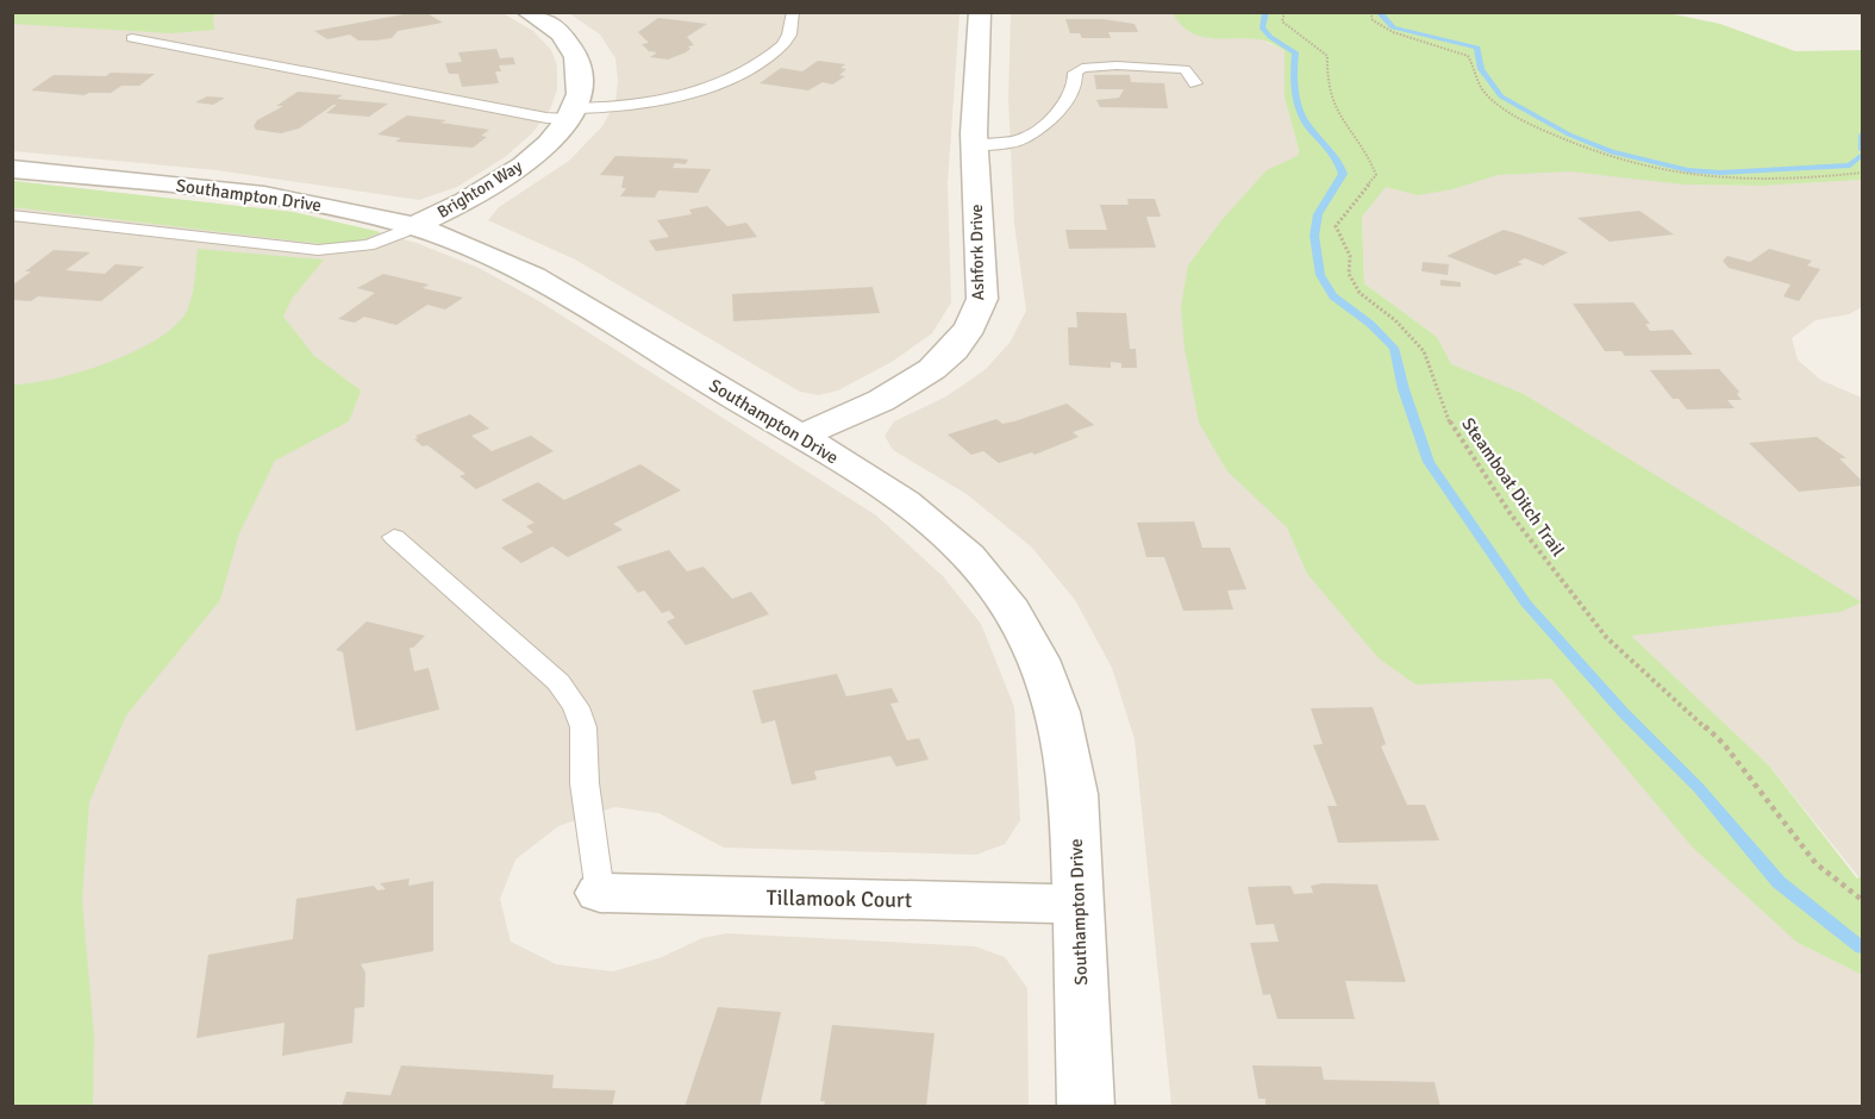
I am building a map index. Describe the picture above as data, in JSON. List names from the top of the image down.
{
  "streets": {
    "street": [
      "Brighton Way",
      "Southampton Drive",
      "Ashfork Drive",
      "Tillamook Court"
    ],
    "path": ["Steamboat Ditch Trail"]
  },
  "crossings": [
    ["Brighton Way", "Southampton Drive"],
    ["Southampton Drive", "Ashfork Drive"],
    ["Southampton Drive", "Tillamook Court"]
  ]
}
